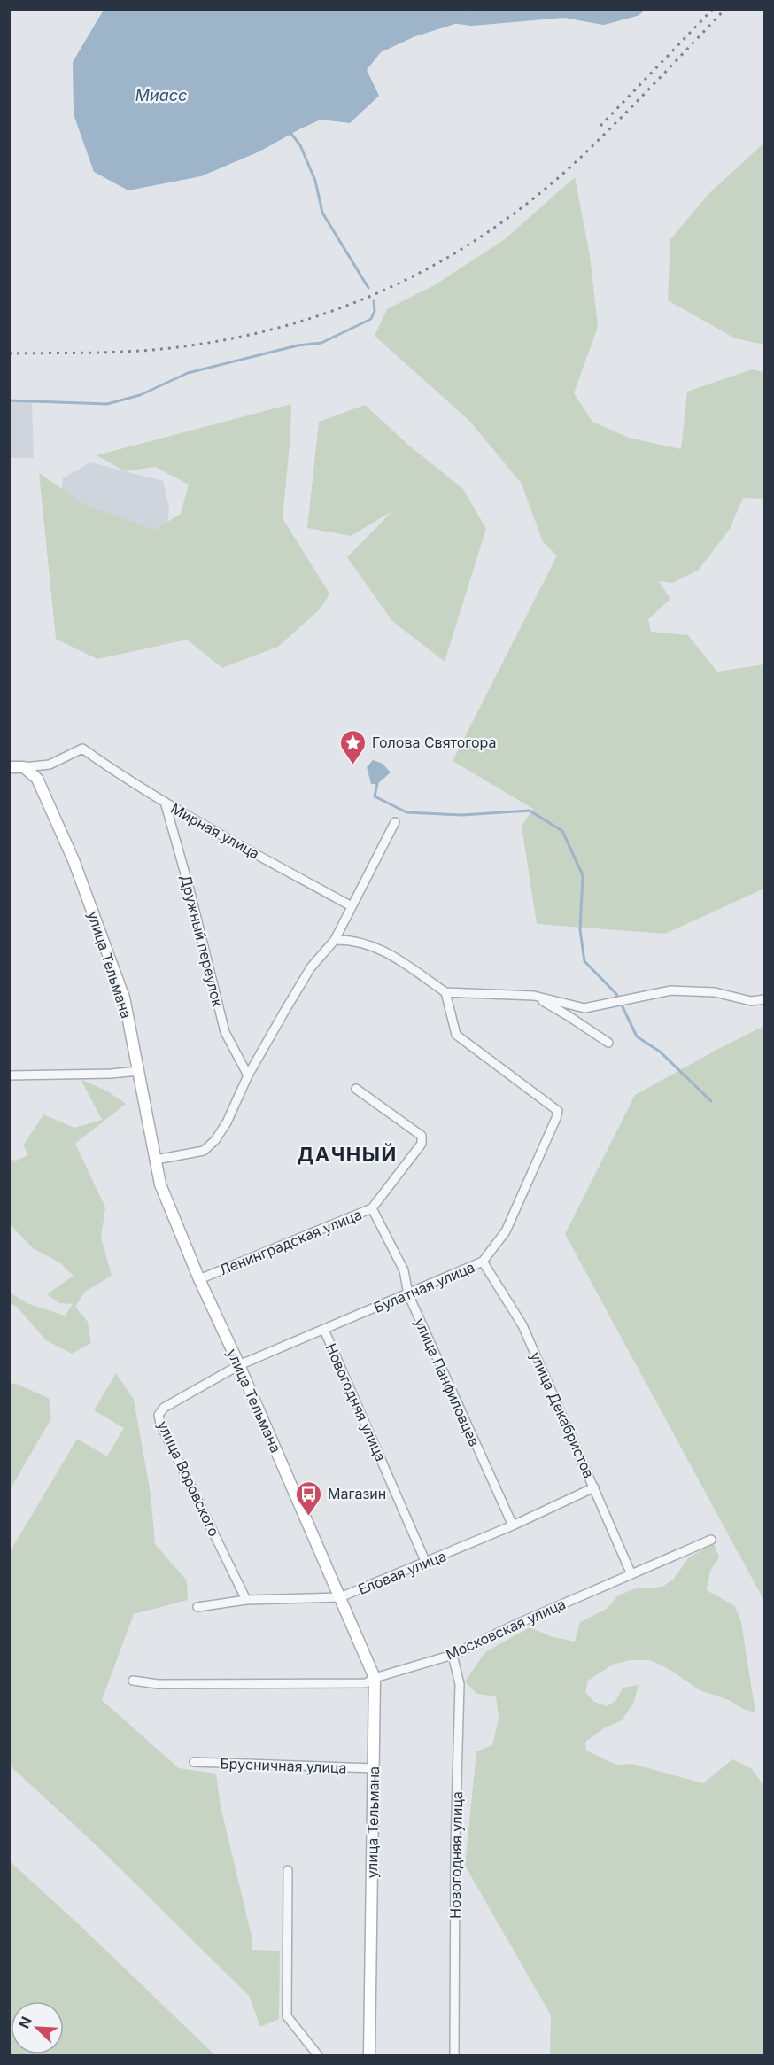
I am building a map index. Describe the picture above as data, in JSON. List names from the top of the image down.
{
  "streets": {
    "street": [
      "Мирная улица",
      "Дружный переулок",
      "улица Тельмана",
      "Ленинградская улица",
      "Булатная улица",
      "улица Панфиловцев",
      "Новогодняя улица",
      "улица Декабристов",
      "улица Воровского",
      "Еловая улица",
      "Московская улица",
      "Брусничная улица"
    ]
  },
  "crossings": [
    ["Мирная улица", "Дружный переулок"],
    ["Мирная улица", "улица Тельмана"],
    ["улица Тельмана", "Ленинградская улица"],
    ["улица Тельмана", "Булатная улица"],
    ["улица Тельмана", "улица Воровского"],
    ["улица Тельмана", "Еловая улица"],
    ["улица Тельмана", "Московская улица"],
    ["улица Тельмана", "Брусничная улица"],
    ["Ленинградская улица", "улица Панфиловцев"],
    ["Булатная улица", "улица Панфиловцев"],
    ["Булатная улица", "Новогодняя улица"],
    ["Булатная улица", "улица Декабристов"],
    ["Булатная улица", "улица Воровского"],
    ["улица Панфиловцев", "Еловая улица"],
    ["Новогодняя улица", "Еловая улица"],
    ["Новогодняя улица", "Московская улица"],
    ["улица Декабристов", "Еловая улица"],
    ["улица Декабристов", "Московская улица"],
    ["улица Воровского", "Еловая улица"]
  ],
  "districts": ["ДАЧНЫЙ"],
  "water": ["Миасс"],
  "places": {
    "place": ["Голова Святогора"],
    "bus stop": ["Магазин"]
  },
  "north": "top left"
}
